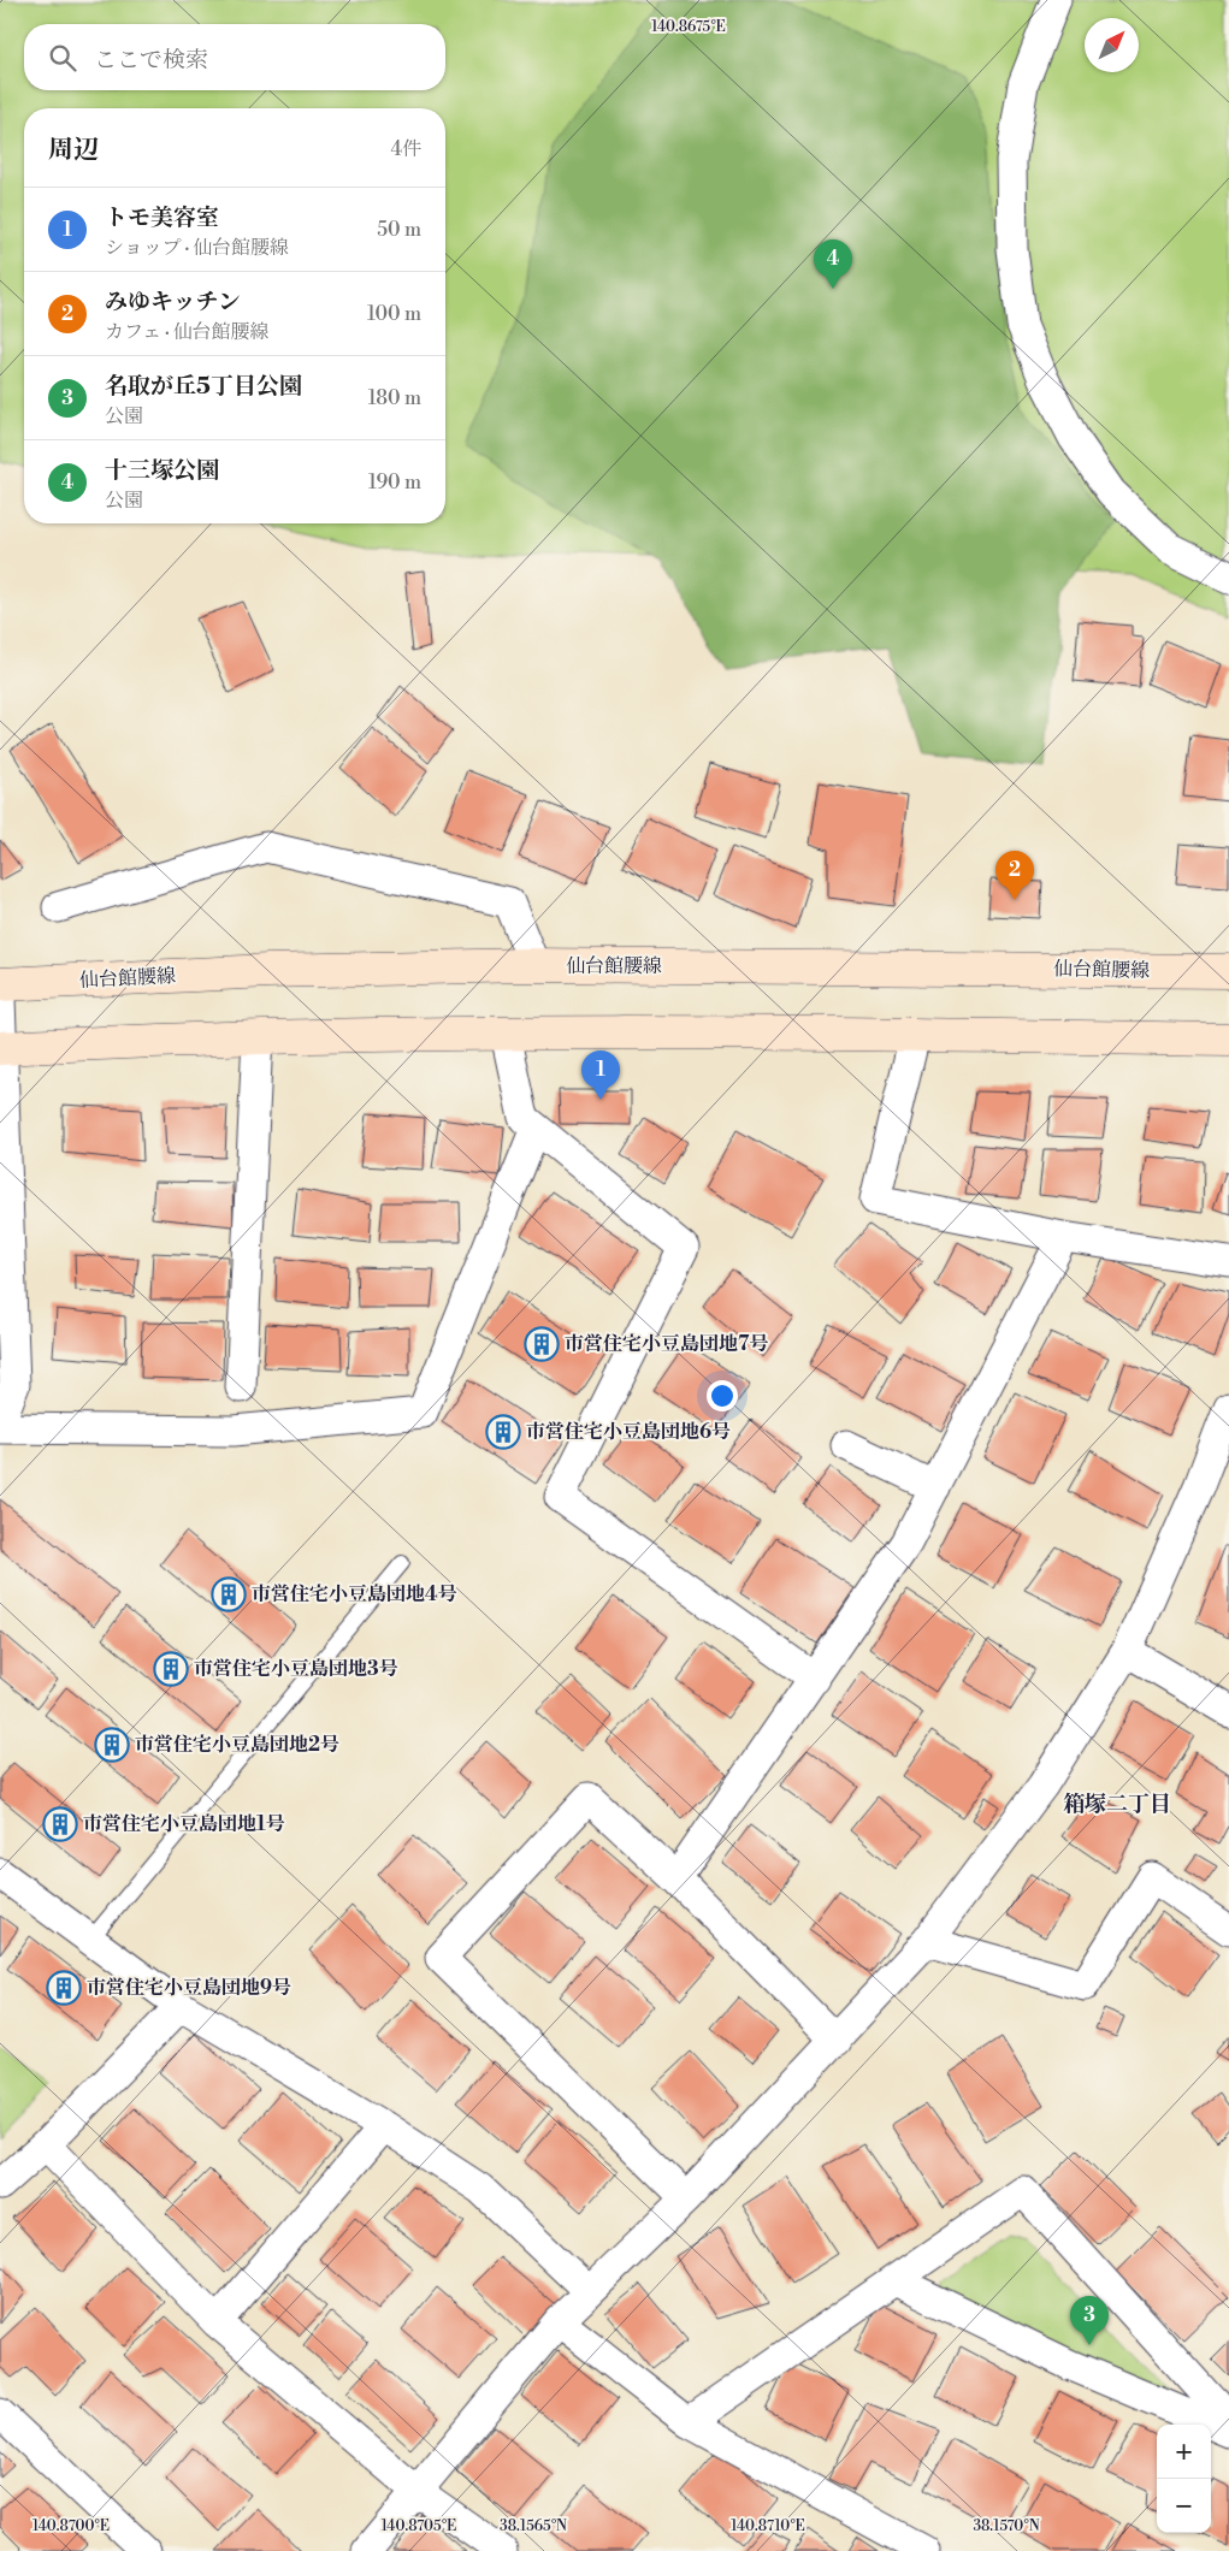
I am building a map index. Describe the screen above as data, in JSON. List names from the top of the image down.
{
  "streets": {
    "main road": ["仙台館腰線"]
  },
  "districts": ["箱塚二丁目"],
  "places": {
    "building": [
      "市営住宅小豆島団地7号",
      "市営住宅小豆島団地6号",
      "市営住宅小豆島団地4号",
      "市営住宅小豆島団地3号",
      "市営住宅小豆島団地2号",
      "市営住宅小豆島団地1号",
      "市営住宅小豆島団地9号"
    ]
  },
  "north": "top right",
  "page": {
    "search": "ここで検索",
    "heading": ["周辺", "4件"],
    "list": [
      {
        "mark": "1",
        "name": "トモ美容室",
        "note": "ショップ · 仙台館腰線",
        "value": "50 m"
      },
      {
        "mark": "2",
        "name": "みゆキッチン",
        "note": "カフェ · 仙台館腰線",
        "value": "100 m"
      },
      {
        "mark": "3",
        "name": "名取が丘5丁目公園",
        "note": "公園",
        "value": "180 m"
      },
      {
        "mark": "4",
        "name": "十三塚公園",
        "note": "公園",
        "value": "190 m"
      }
    ],
    "pins": [
      "4",
      "2",
      "1",
      "3"
    ],
    "map_buttons": ["+", "−"]
  },
  "coordinates": [
    "140.8675°E",
    "140.8700°E",
    "140.8705°E",
    "140.8710°E",
    "38.1565°N",
    "38.1570°N"
  ]
}
